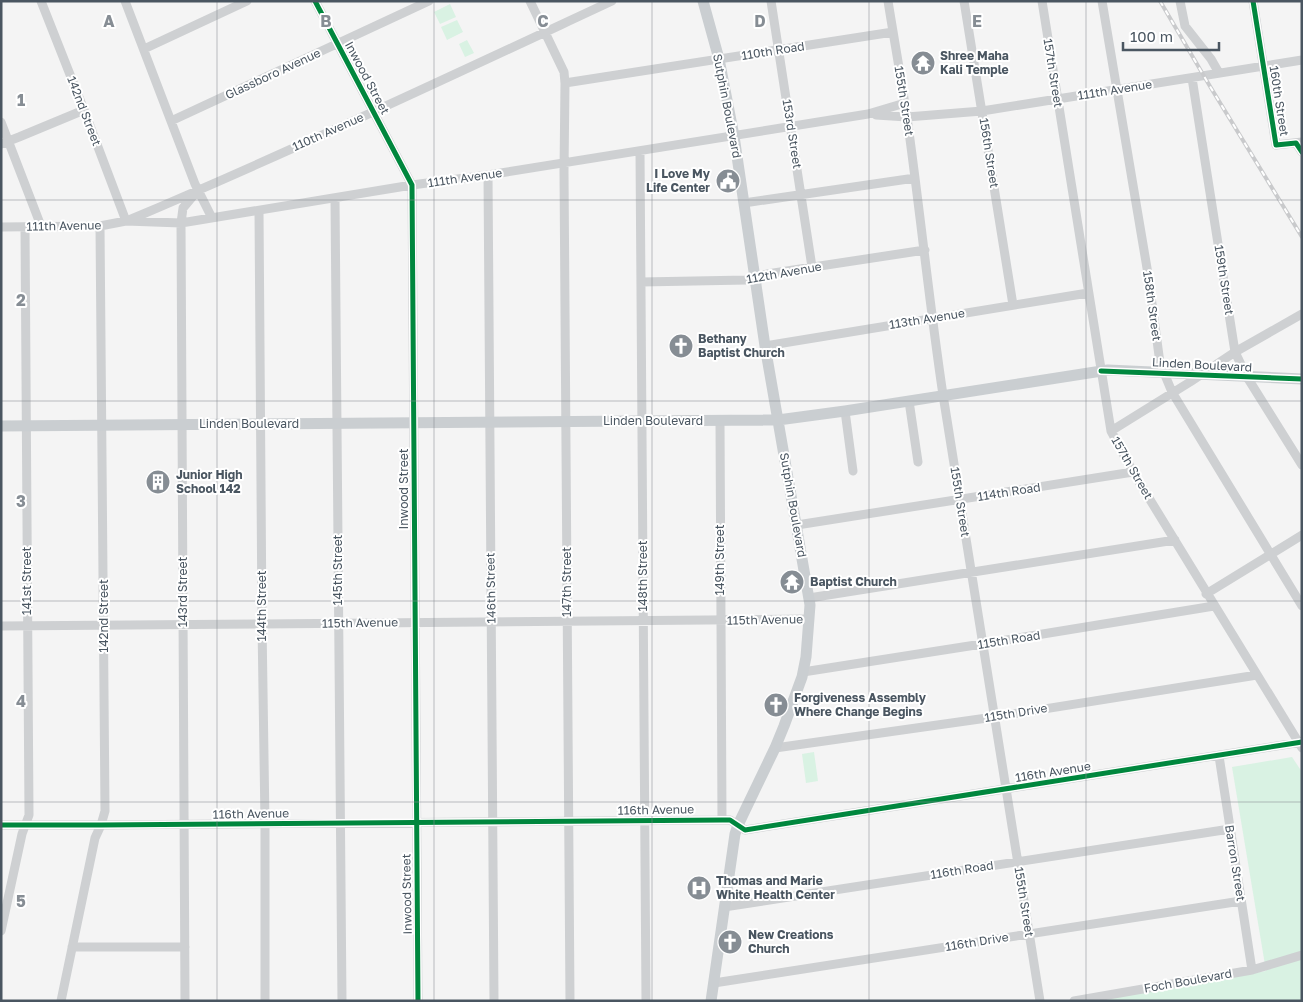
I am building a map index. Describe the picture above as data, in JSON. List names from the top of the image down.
{
  "streets": {
    "main road": ["Sutphin Boulevard", "Linden Boulevard"],
    "street": [
      "110th Road",
      "157th Street",
      "Glassboro Avenue",
      "Inwood Street",
      "111th Avenue",
      "155th Street",
      "160th Street",
      "142nd Street",
      "110th Avenue",
      "153rd Street",
      "156th Street",
      "112th Avenue",
      "159th Street",
      "158th Street",
      "113th Avenue",
      "114th Road",
      "149th Street",
      "145th Street",
      "148th Street",
      "141st Street",
      "147th Street",
      "146th Street",
      "143rd Street",
      "144th Street",
      "115th Avenue",
      "115th Road",
      "115th Drive",
      "116th Avenue",
      "Barron Street",
      "116th Road",
      "116th Drive",
      "Foch Boulevard"
    ]
  },
  "crossings": [
    ["110th Road", "155th Street"],
    ["110th Road", "Sutphin Boulevard"],
    ["110th Road", "153rd Street"],
    ["110th Road", "147th Street"],
    ["157th Street", "111th Avenue"],
    ["157th Street", "113th Avenue"],
    ["157th Street", "Linden Boulevard"],
    ["157th Street", "114th Road"],
    ["157th Street", "115th Avenue"],
    ["157th Street", "115th Road"],
    ["157th Street", "115th Drive"],
    ["157th Street", "116th Avenue"],
    ["Glassboro Avenue", "Inwood Street"],
    ["Inwood Street", "111th Avenue"],
    ["Inwood Street", "110th Avenue"],
    ["Inwood Street", "Linden Boulevard"],
    ["Inwood Street", "115th Avenue"],
    ["Inwood Street", "116th Avenue"],
    ["111th Avenue", "155th Street"],
    ["111th Avenue", "160th Street"],
    ["111th Avenue", "Sutphin Boulevard"],
    ["111th Avenue", "142nd Street"],
    ["111th Avenue", "110th Avenue"],
    ["111th Avenue", "153rd Street"],
    ["111th Avenue", "156th Street"],
    ["111th Avenue", "159th Street"],
    ["111th Avenue", "158th Street"],
    ["111th Avenue", "145th Street"],
    ["111th Avenue", "148th Street"],
    ["111th Avenue", "141st Street"],
    ["111th Avenue", "147th Street"],
    ["111th Avenue", "146th Street"],
    ["111th Avenue", "143rd Street"],
    ["111th Avenue", "144th Street"],
    ["155th Street", "112th Avenue"],
    ["155th Street", "113th Avenue"],
    ["155th Street", "Linden Boulevard"],
    ["155th Street", "114th Road"],
    ["155th Street", "115th Avenue"],
    ["155th Street", "115th Road"],
    ["155th Street", "115th Drive"],
    ["155th Street", "116th Avenue"],
    ["155th Street", "116th Road"],
    ["155th Street", "116th Drive"],
    ["Sutphin Boulevard", "112th Avenue"],
    ["Sutphin Boulevard", "113th Avenue"],
    ["Sutphin Boulevard", "Linden Boulevard"],
    ["Sutphin Boulevard", "114th Road"],
    ["Sutphin Boulevard", "115th Avenue"],
    ["Sutphin Boulevard", "115th Road"],
    ["Sutphin Boulevard", "115th Drive"],
    ["Sutphin Boulevard", "116th Avenue"],
    ["Sutphin Boulevard", "116th Road"],
    ["Sutphin Boulevard", "116th Drive"],
    ["142nd Street", "110th Avenue"],
    ["142nd Street", "Linden Boulevard"],
    ["142nd Street", "115th Avenue"],
    ["142nd Street", "116th Avenue"],
    ["110th Avenue", "147th Street"],
    ["110th Avenue", "143rd Street"],
    ["153rd Street", "112th Avenue"],
    ["156th Street", "113th Avenue"],
    ["112th Avenue", "148th Street"],
    ["159th Street", "Linden Boulevard"],
    ["158th Street", "Linden Boulevard"],
    ["Linden Boulevard", "149th Street"],
    ["Linden Boulevard", "145th Street"],
    ["Linden Boulevard", "148th Street"],
    ["Linden Boulevard", "141st Street"],
    ["Linden Boulevard", "147th Street"],
    ["Linden Boulevard", "146th Street"],
    ["Linden Boulevard", "143rd Street"],
    ["Linden Boulevard", "144th Street"],
    ["149th Street", "115th Avenue"],
    ["149th Street", "116th Avenue"],
    ["145th Street", "115th Avenue"],
    ["145th Street", "116th Avenue"],
    ["148th Street", "115th Avenue"],
    ["148th Street", "116th Avenue"],
    ["141st Street", "115th Avenue"],
    ["141st Street", "116th Avenue"],
    ["147th Street", "115th Avenue"],
    ["147th Street", "116th Avenue"],
    ["146th Street", "115th Avenue"],
    ["146th Street", "116th Avenue"],
    ["143rd Street", "115th Avenue"],
    ["143rd Street", "116th Avenue"],
    ["144th Street", "115th Avenue"],
    ["144th Street", "116th Avenue"],
    ["116th Avenue", "Barron Street"],
    ["Barron Street", "116th Road"],
    ["Barron Street", "116th Drive"],
    ["Barron Street", "Foch Boulevard"]
  ],
  "places": {
    "temple": ["Shree Maha Kali Temple", "Baptist Church"],
    "public building": ["I Love My Life Center"],
    "church": ["Bethany Baptist Church", "Forgiveness Assembly Where Change Begins", "New Creations Church"],
    "building": ["Junior High School 142"],
    "hospital": ["Thomas and Marie White Health Center"]
  },
  "scale_bar": "100 m",
  "grid": {
    "columns": [
      "A",
      "B",
      "C",
      "D",
      "E"
    ],
    "rows": [
      "1",
      "2",
      "3",
      "4",
      "5"
    ]
  }
}
